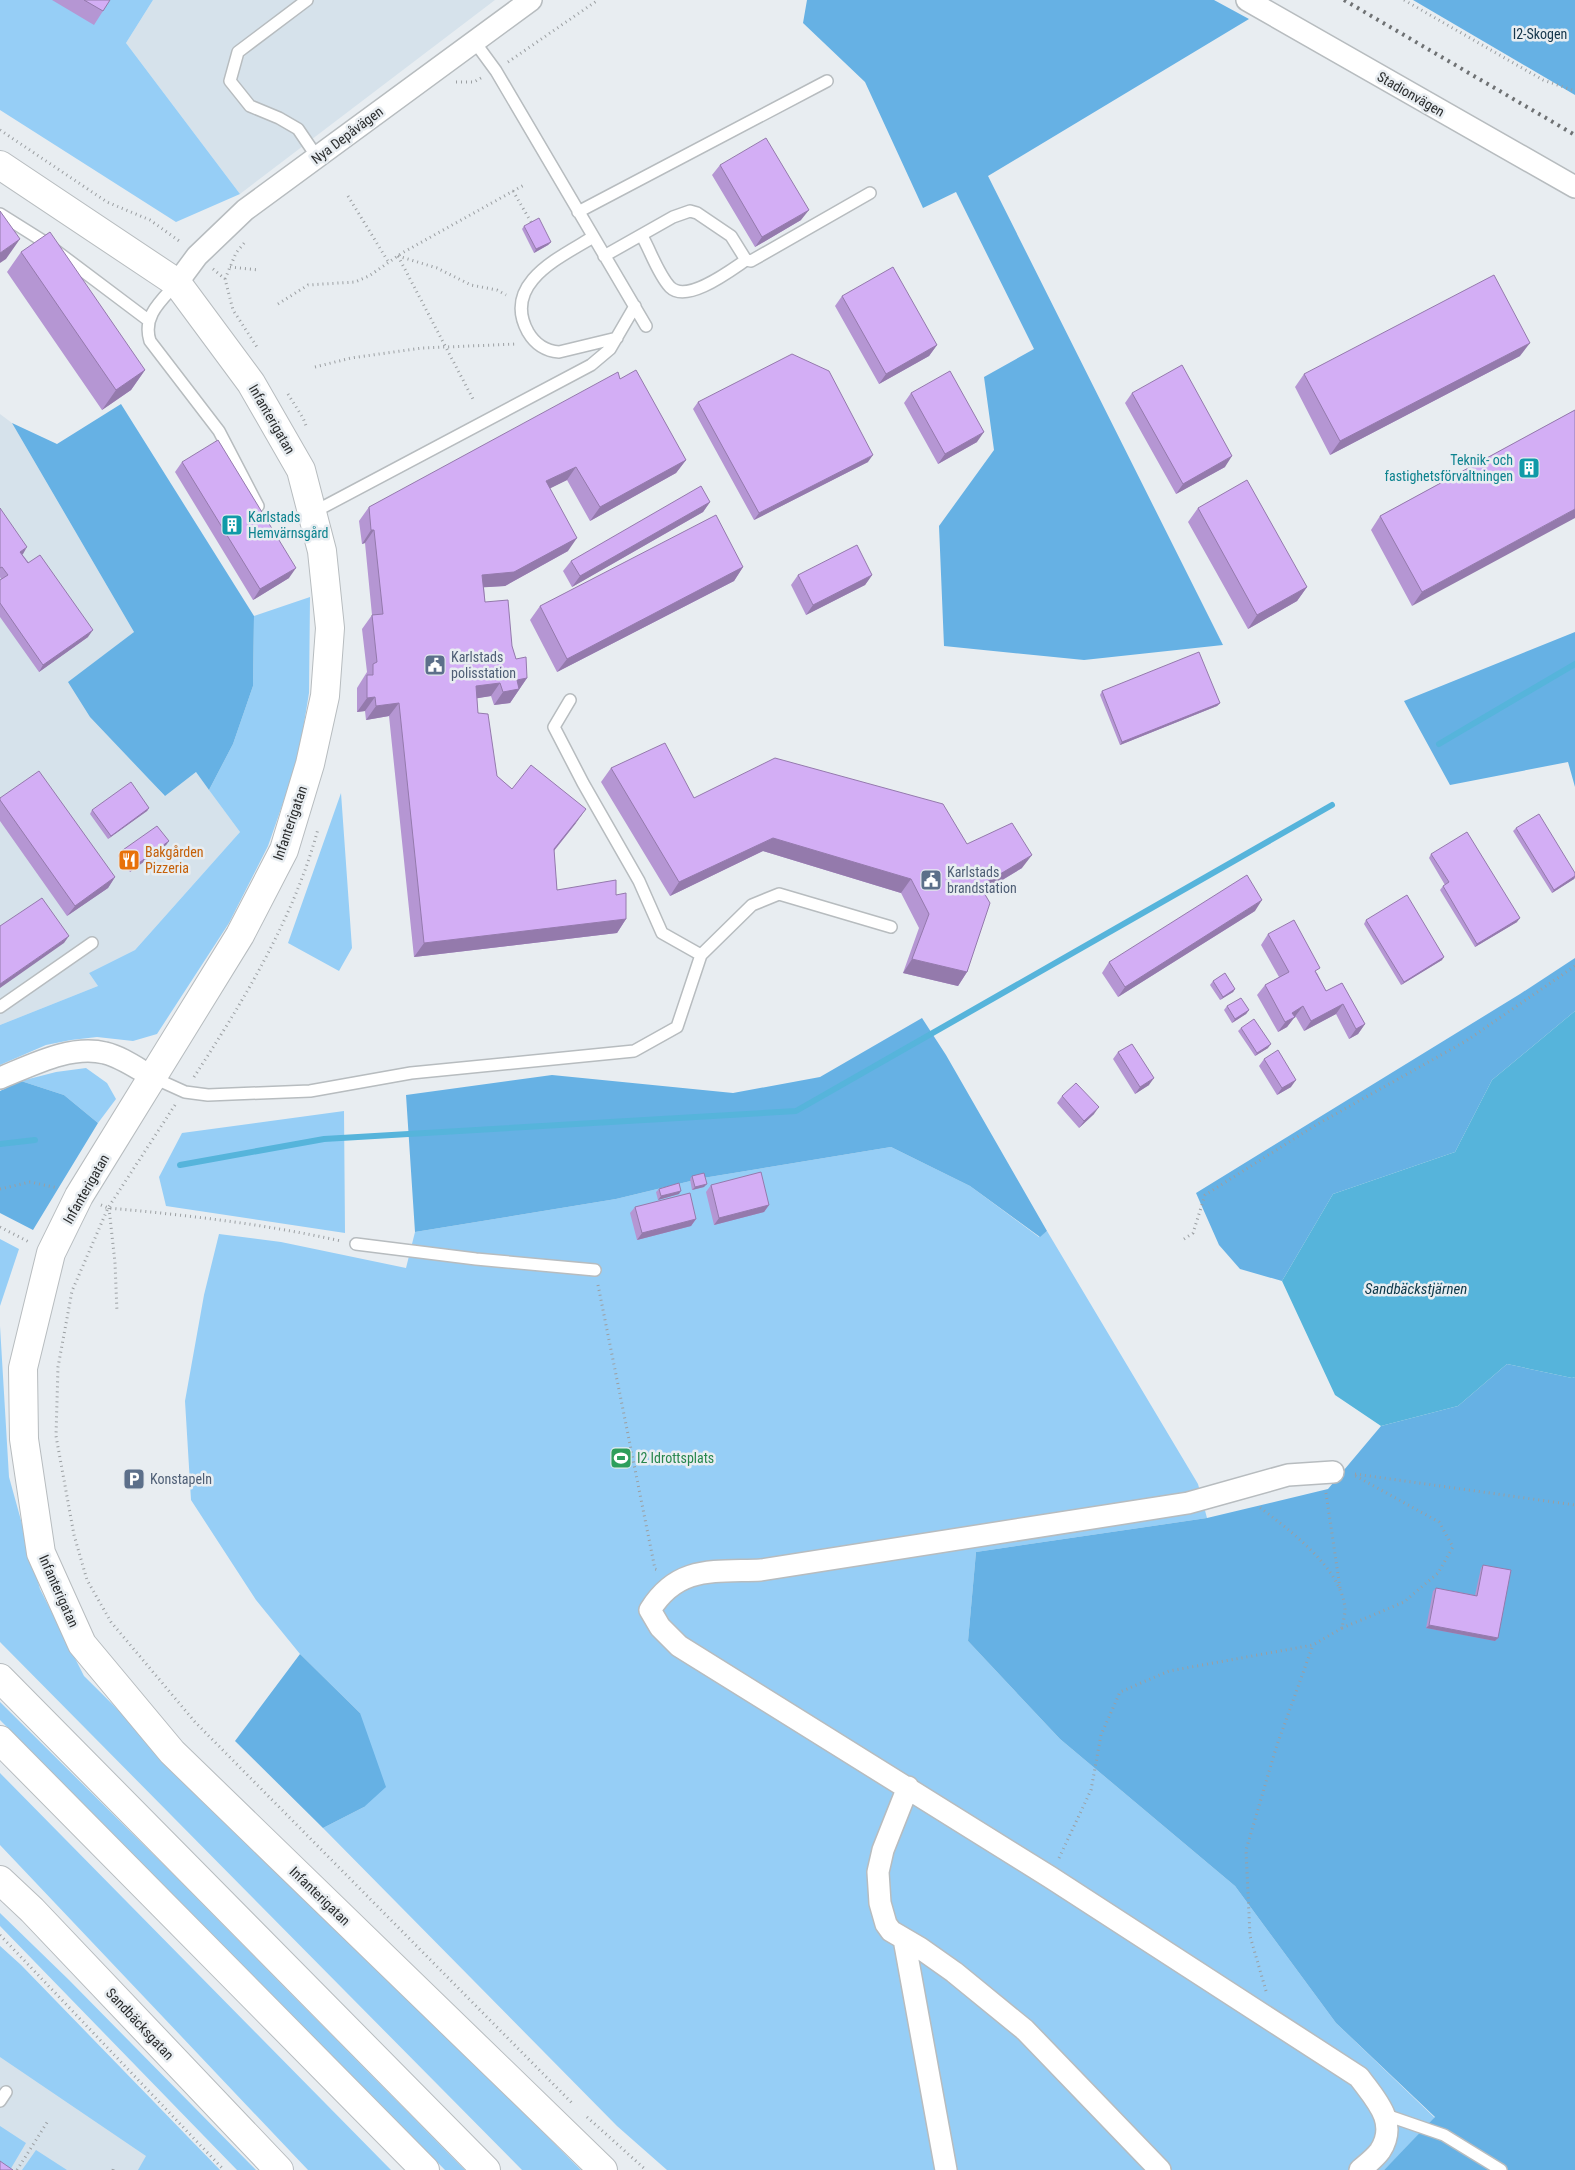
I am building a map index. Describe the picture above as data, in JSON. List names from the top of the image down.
{
  "streets": {
    "main road": ["Infanterigatan", "Sandbäcksgatan"],
    "street": ["Stadionvägen", "Nya Depåvägen"]
  },
  "crossings": [
    ["Nya Depåvägen", "Infanterigatan"]
  ],
  "water": ["Sandbäckstjärnen"],
  "parks": ["I2-Skogen"],
  "places": {
    "building": ["Teknik- och fastighetsförvaltningen", "Karlstads Hemvärnsgård"],
    "public building": ["Karlstads polisstation", "Karlstads brandstation"],
    "restaurant": ["Bakgården Pizzeria"],
    "sports": ["I2 Idrottsplats"],
    "parking": ["Konstapeln"]
  }
}
